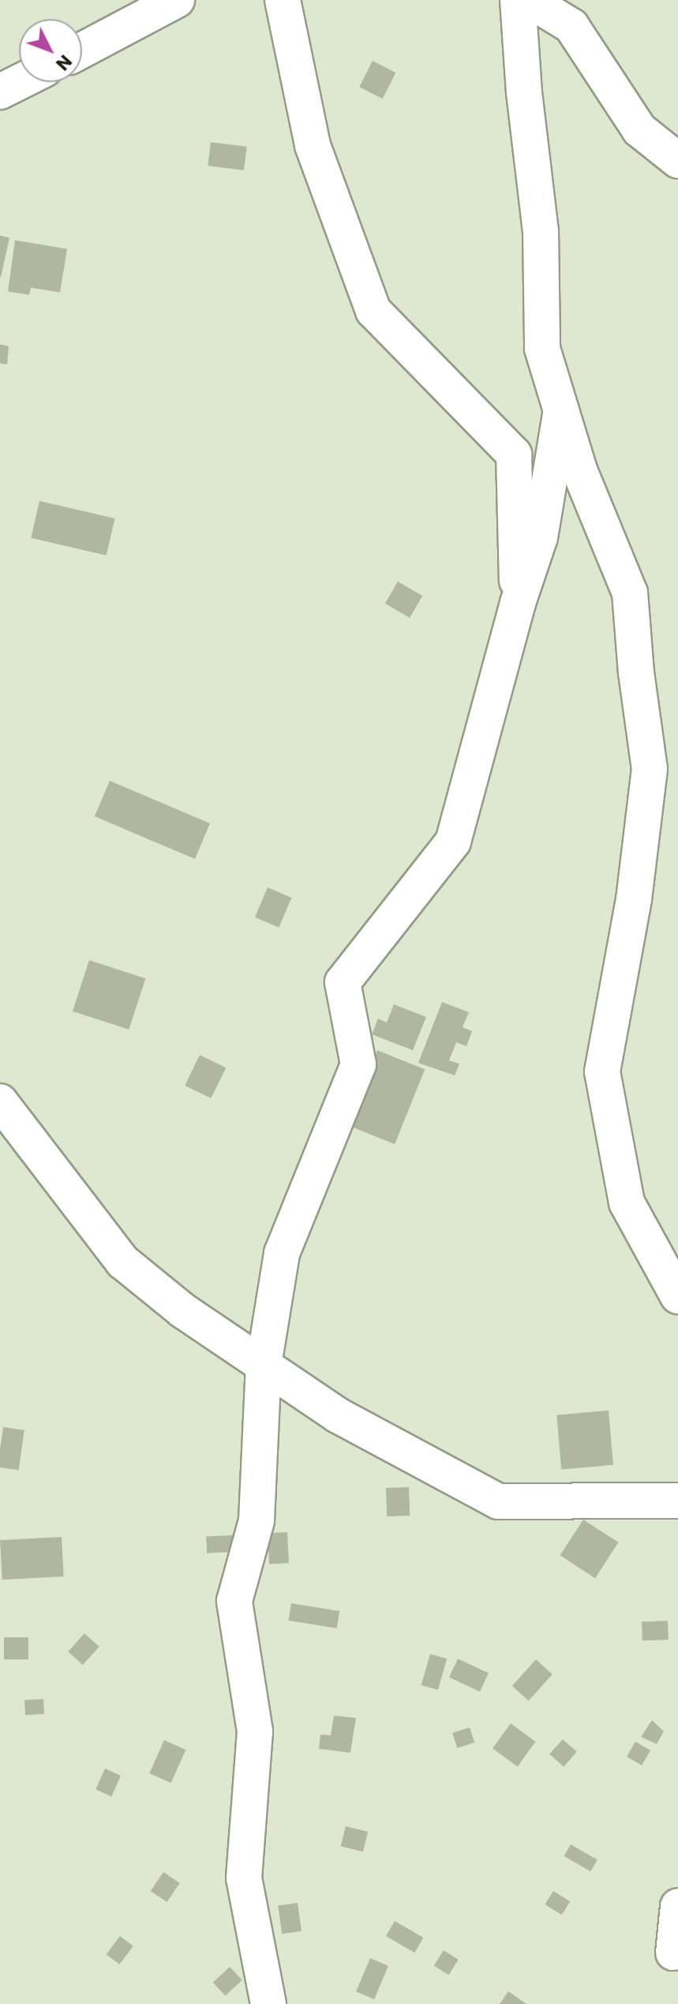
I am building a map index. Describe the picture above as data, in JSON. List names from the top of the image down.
{
  "north": "bottom right"
}
